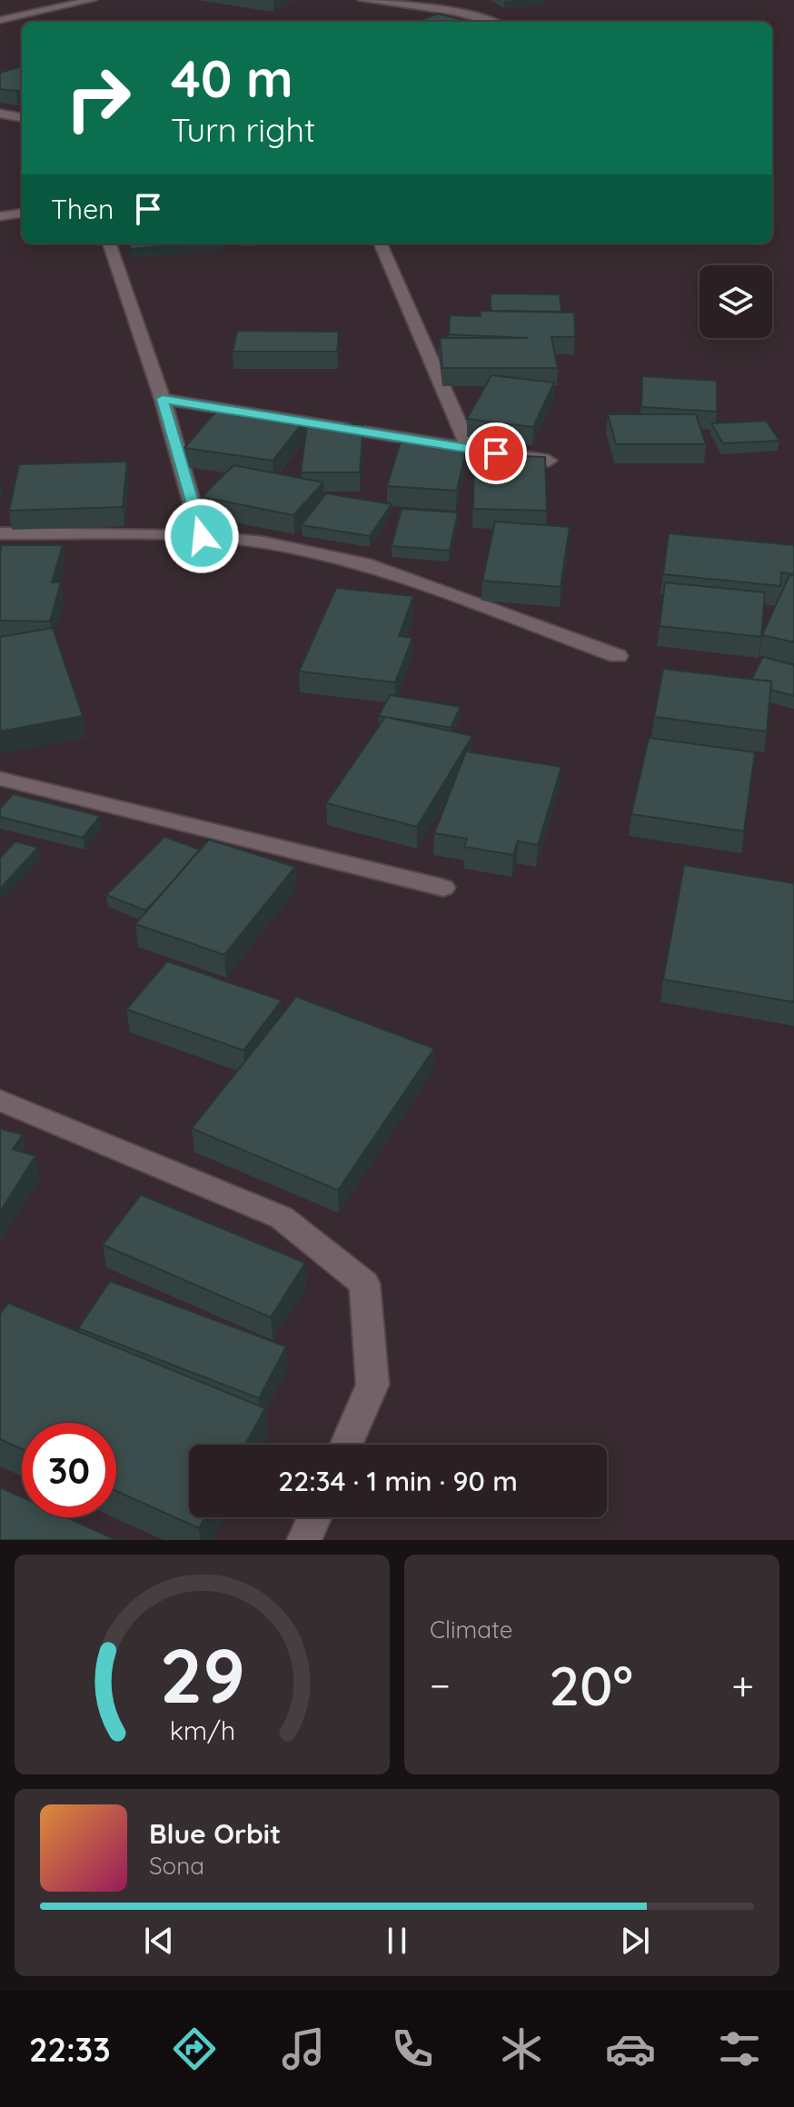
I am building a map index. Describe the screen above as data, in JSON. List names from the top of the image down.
{
  "page": {
    "turn": ["40 m", "Turn right"],
    "then": "Then",
    "limit": "30",
    "trip": "22:34 · 1 min · 90 m",
    "tile": "Climate",
    "heat": ["−", "20°", "+"],
    "song": ["Blue Orbit", "Sona"],
    "tabs": "22:33",
    "gauge": ["29", "km/h"]
  }
}
